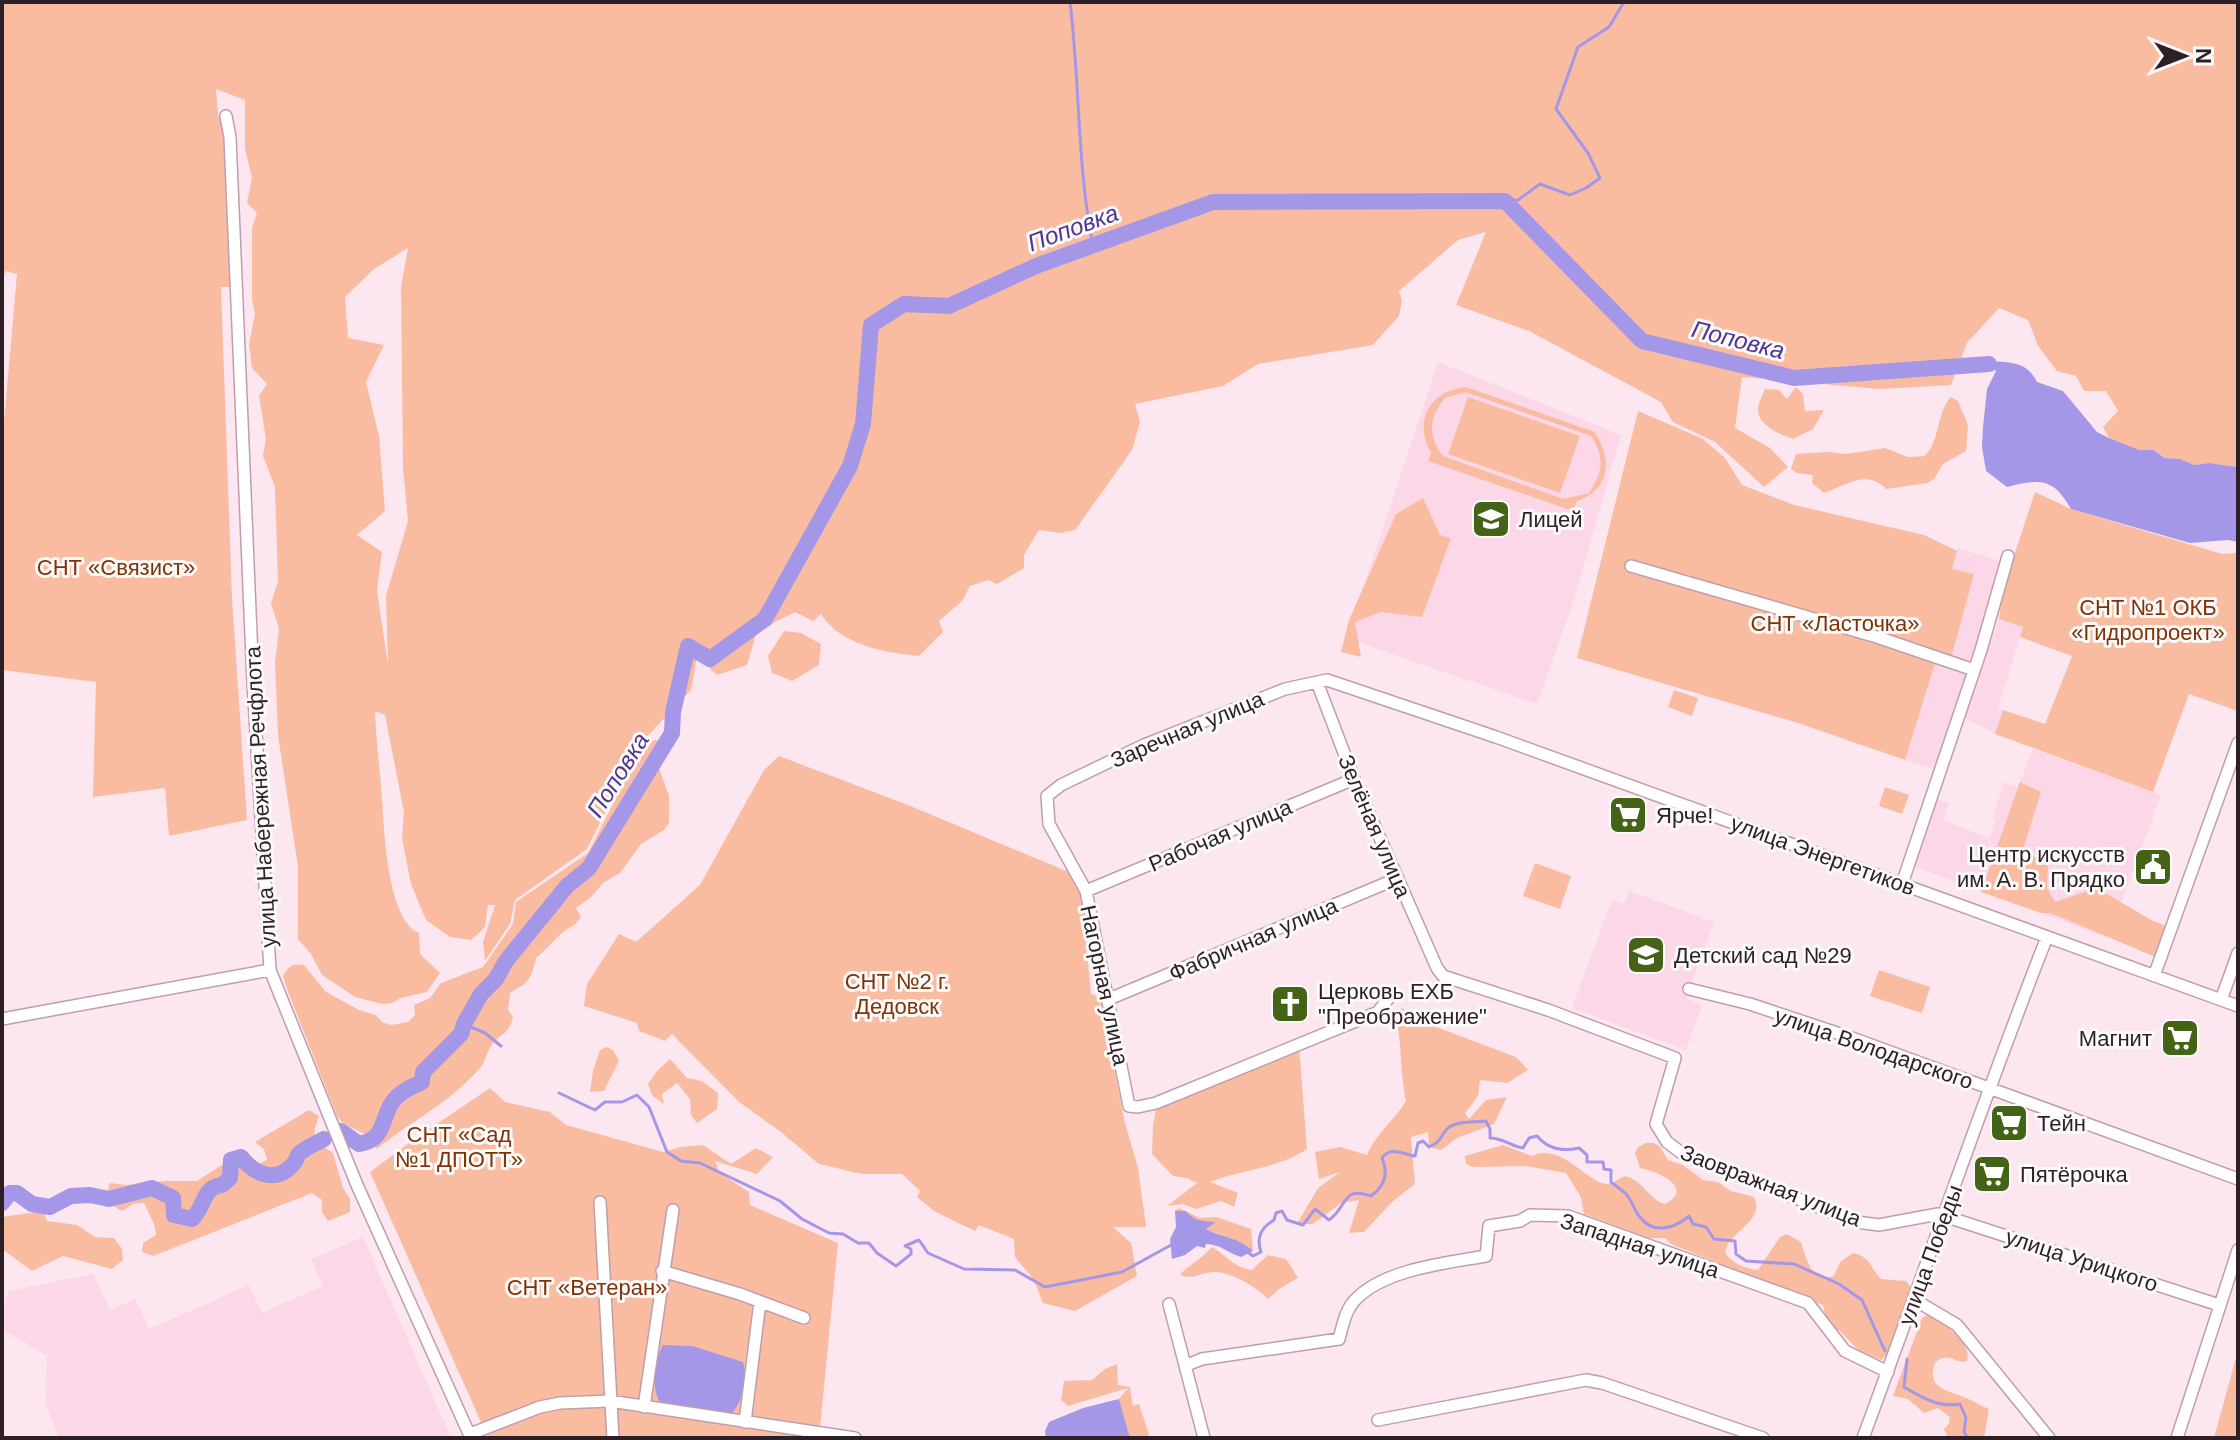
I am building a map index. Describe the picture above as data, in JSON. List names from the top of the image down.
{
  "streets": {
    "street": [
      "Заречная улица",
      "улица Набережная Речфлота",
      "Зелёная улица",
      "Рабочая улица",
      "улица Энергетиков",
      "Фабричная улица",
      "Нагорная улица",
      "улица Володарского",
      "Заовражная улица",
      "Западная улица",
      "улица Победы",
      "улица Урицкого"
    ]
  },
  "crossings": [
    ["Заречная улица", "Зелёная улица"],
    ["Заречная улица", "улица Энергетиков"],
    ["Заречная улица", "Нагорная улица"],
    ["Зелёная улица", "Рабочая улица"],
    ["Зелёная улица", "улица Энергетиков"],
    ["Зелёная улица", "Фабричная улица"],
    ["Зелёная улица", "Заовражная улица"],
    ["Рабочая улица", "Нагорная улица"],
    ["улица Энергетиков", "улица Победы"],
    ["Фабричная улица", "Нагорная улица"],
    ["улица Володарского", "улица Победы"],
    ["Заовражная улица", "улица Победы"],
    ["Заовражная улица", "улица Урицкого"],
    ["Западная улица", "улица Победы"],
    ["улица Победы", "улица Урицкого"]
  ],
  "water": ["Поповка"],
  "parks": [
    "СНТ «Связист»",
    "СНТ №1 ОКБ «Гидропроект»",
    "СНТ «Ласточка»",
    "СНТ №2 г. Дедовск",
    "СНТ «Сад №1 ДПОТТ»",
    "СНТ «Ветеран»"
  ],
  "places": {
    "school or university": ["Лицей", "Детский сад №29"],
    "supermarket": [
      "Ярче!",
      "Магнит",
      "Тейн",
      "Пятёрочка"
    ],
    "public building": ["Центр искусств им. А. В. Прядко"],
    "church": ["Церковь ЕХБ \"Преображение\""]
  },
  "north": "right"
}
